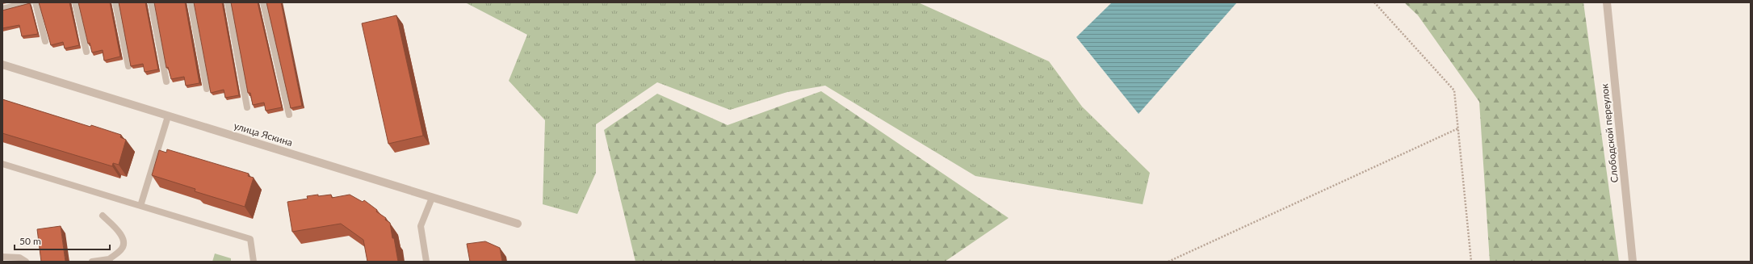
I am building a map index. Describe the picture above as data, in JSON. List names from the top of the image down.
{
  "streets": {
    "street": ["Слободской переулок", "улица Яскина"]
  },
  "scale_bar": "50 m"
}
